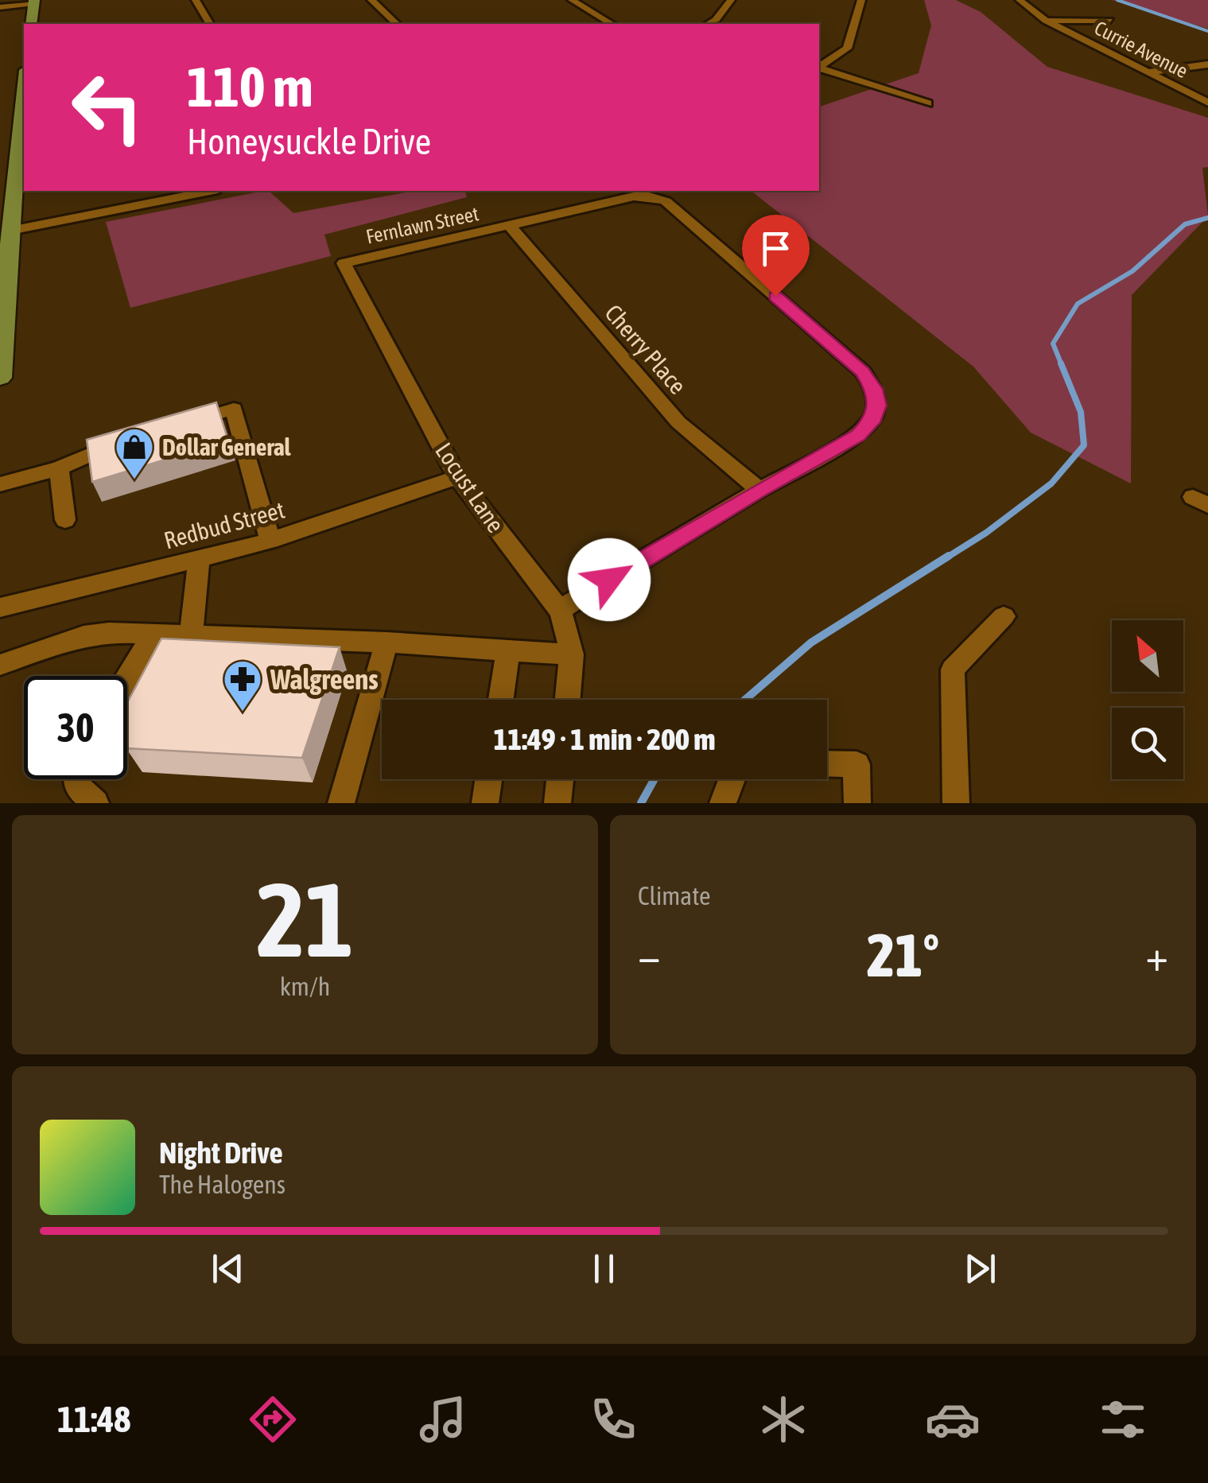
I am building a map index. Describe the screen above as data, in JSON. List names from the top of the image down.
{
  "streets": {
    "street": [
      "Currie Avenue",
      "Fernlawn Street",
      "Cherry Place",
      "Locust Lane",
      "Redbud Street"
    ]
  },
  "crossings": [
    ["Fernlawn Street", "Cherry Place"],
    ["Fernlawn Street", "Locust Lane"],
    ["Locust Lane", "Redbud Street"]
  ],
  "places": {
    "shop": ["Dollar General"],
    "pharmacy": ["Walgreens"]
  },
  "north": "top left",
  "page": {
    "turn": ["110 m", "Honeysuckle Drive"],
    "limit": "30",
    "trip": "11:49 · 1 min · 200 m",
    "tile": [
      ["21", "km/h"],
      "Climate"
    ],
    "heat": ["−", "21°", "+"],
    "song": ["Night Drive", "The Halogens"],
    "tabs": "11:48"
  }
}
